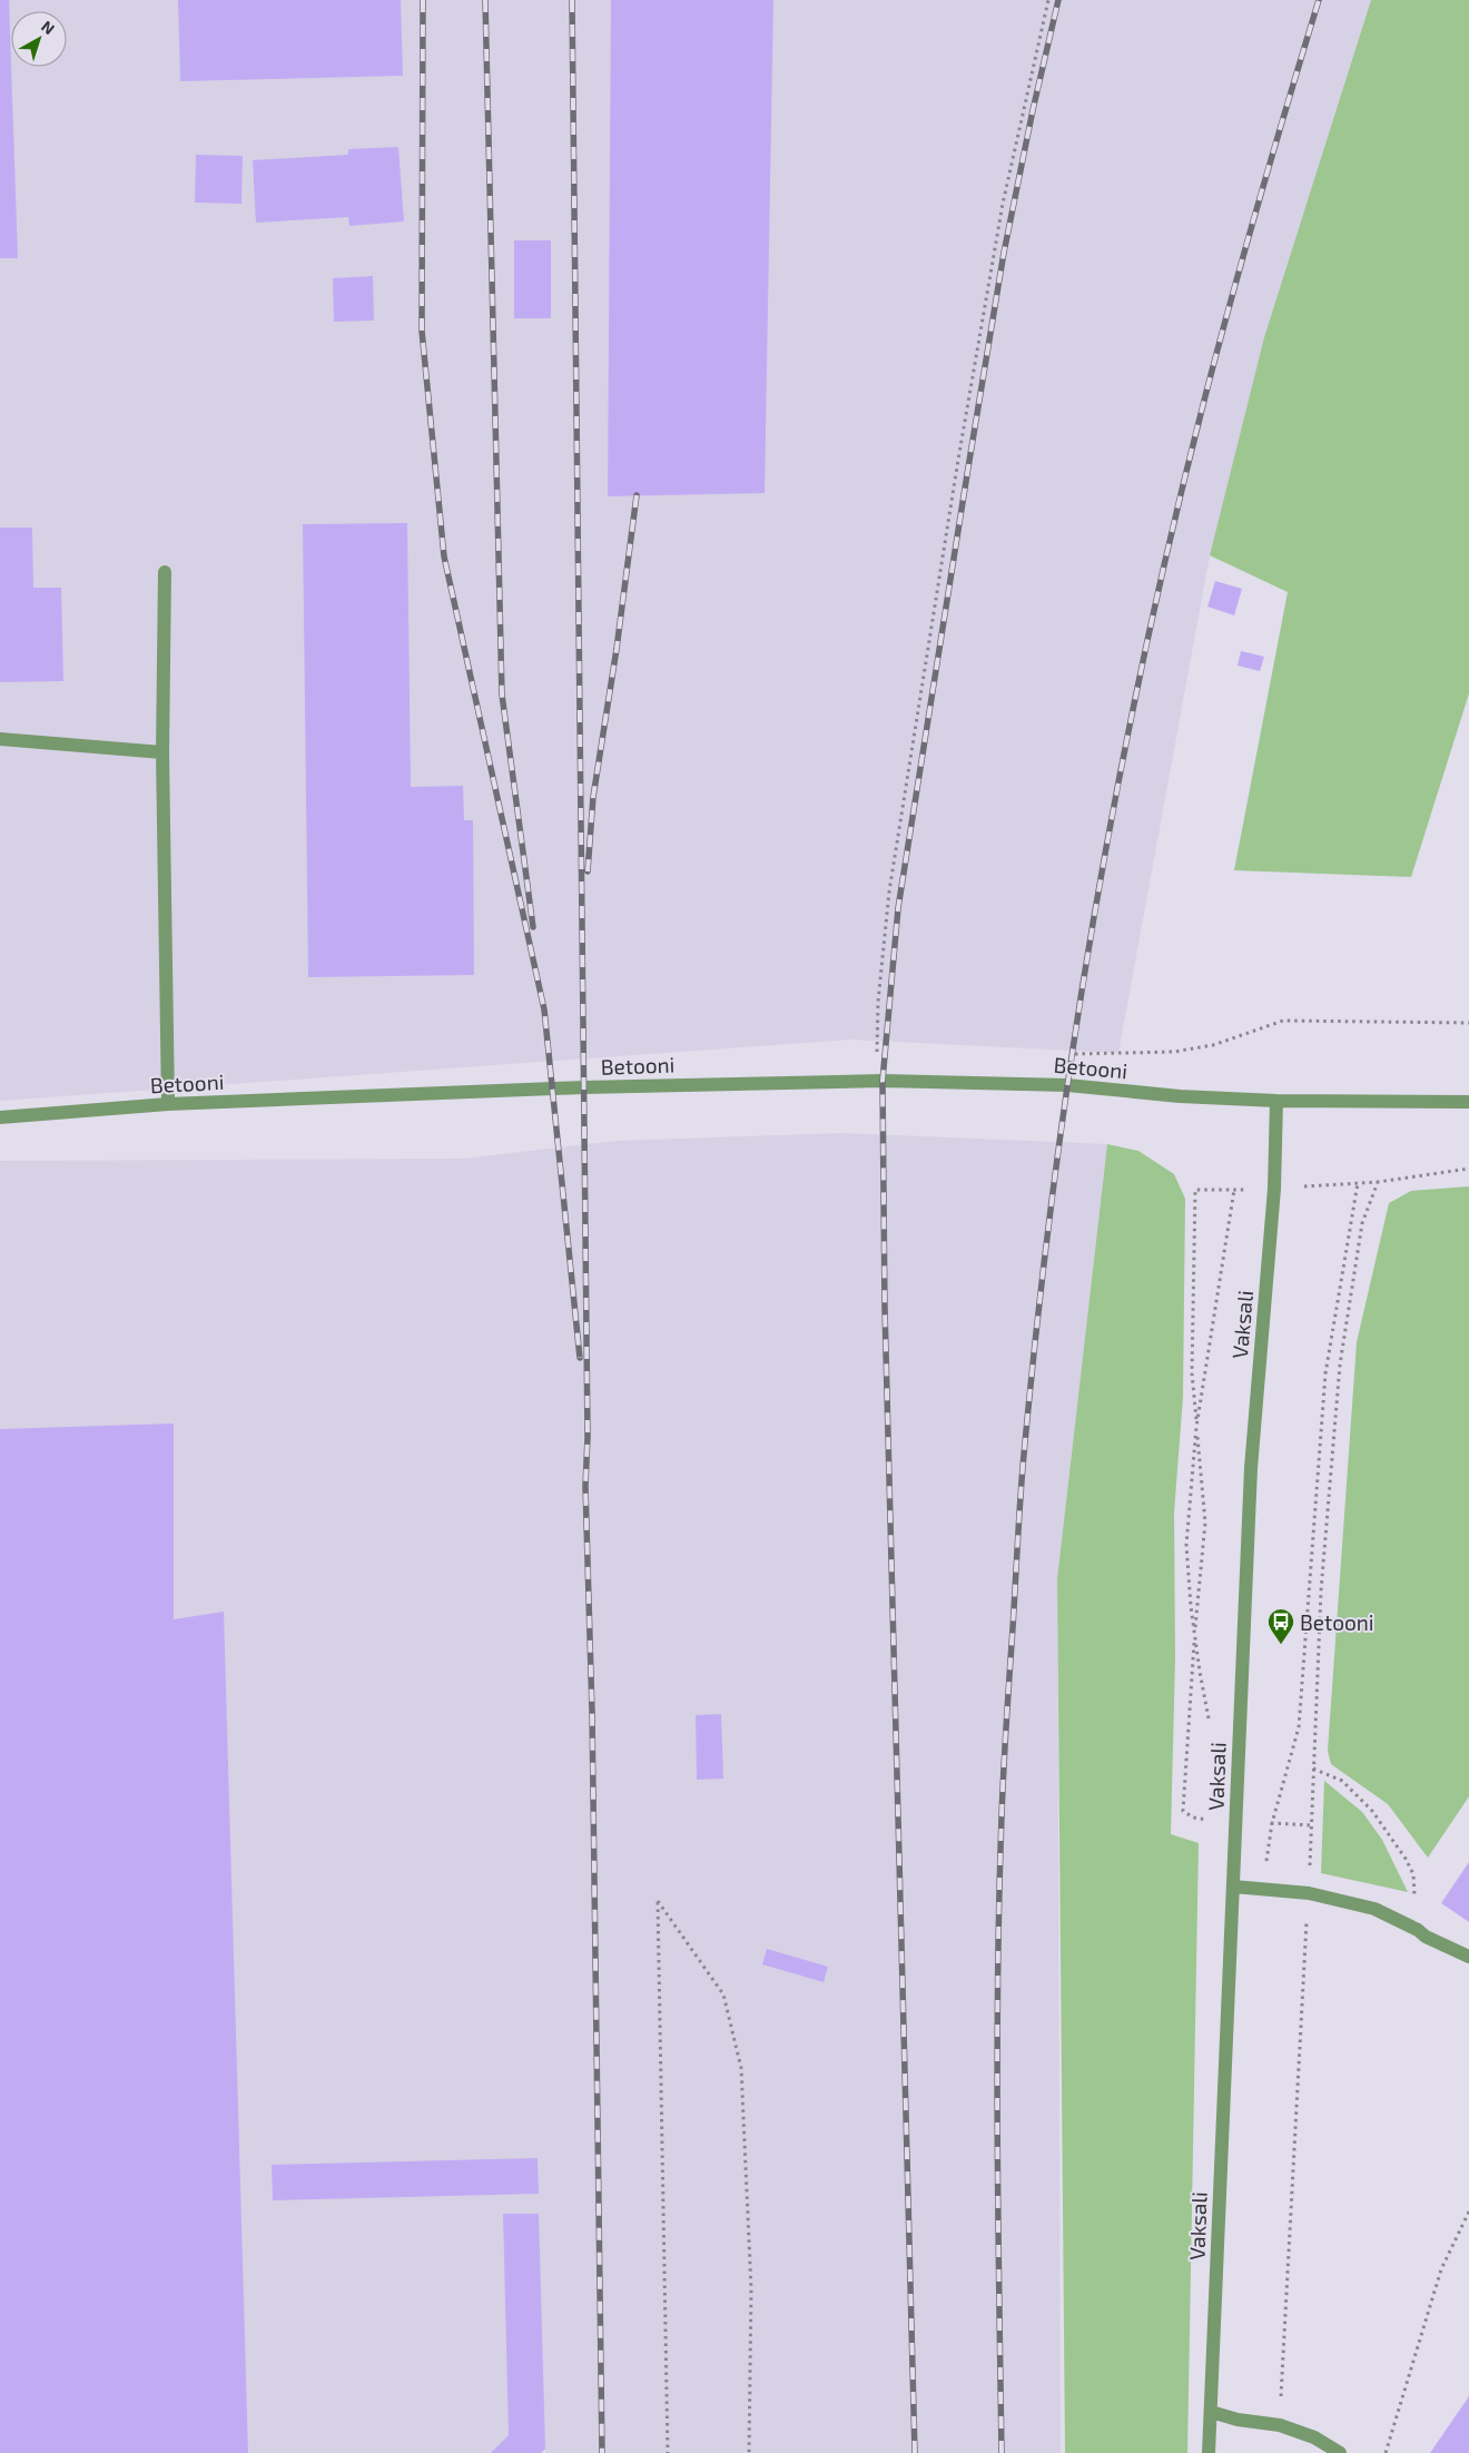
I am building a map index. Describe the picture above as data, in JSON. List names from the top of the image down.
{
  "streets": {
    "street": ["Betooni", "Vaksali"]
  },
  "crossings": [
    ["Betooni", "Vaksali"]
  ],
  "places": {
    "bus stop": ["Betooni"]
  },
  "north": "top right"
}
